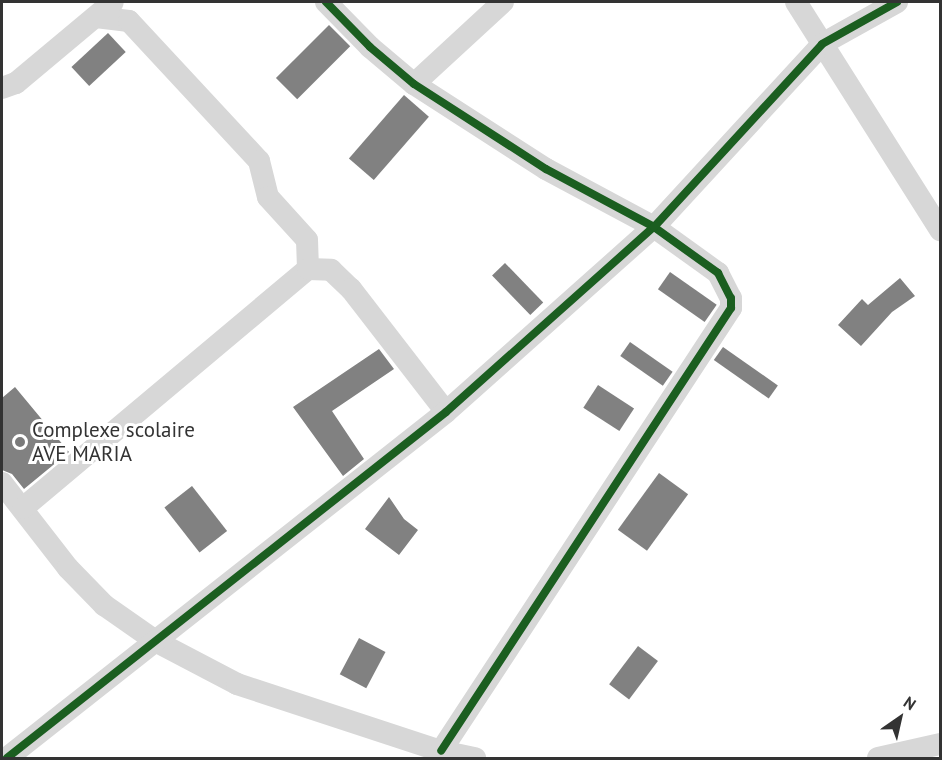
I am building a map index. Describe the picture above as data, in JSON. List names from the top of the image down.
{
  "places": ["Complexe scolaire AVE MARIA"],
  "north": "top right"
}
